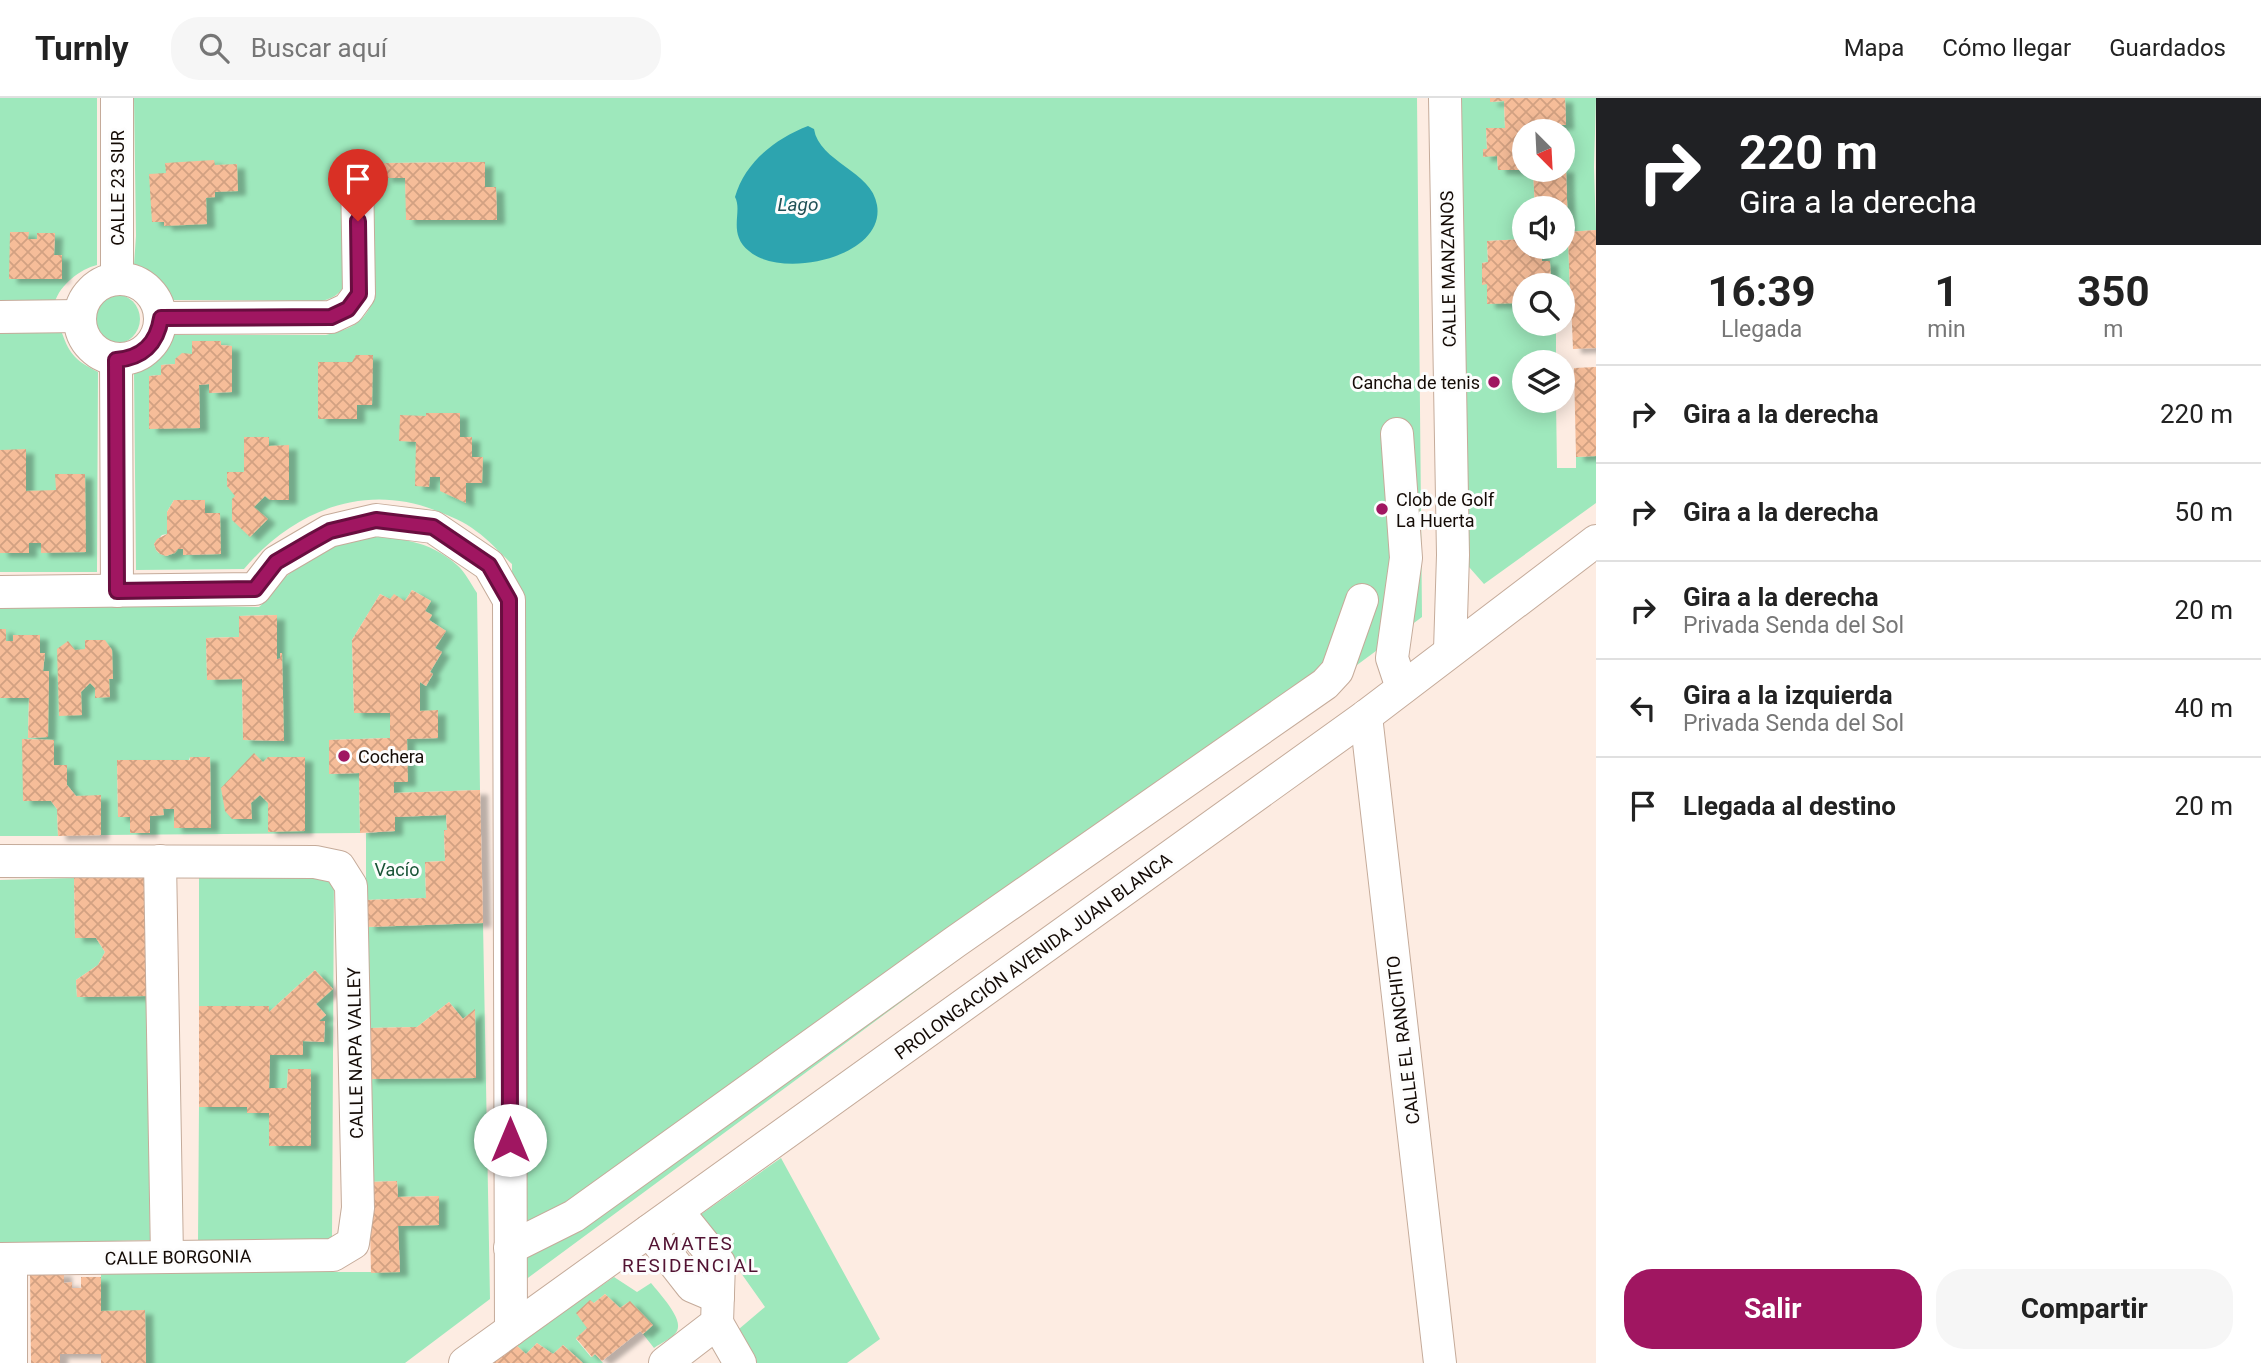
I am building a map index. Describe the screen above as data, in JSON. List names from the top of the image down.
{
  "streets": {
    "street": [
      "CALLE 23 SUR",
      "CALLE MANZANOS",
      "PROLONGACIÓN AVENIDA JUAN BLANCA",
      "CALLE EL RANCHITO",
      "CALLE NAPA VALLEY",
      "CALLE BORGONIA"
    ]
  },
  "crossings": [
    ["CALLE MANZANOS", "PROLONGACIÓN AVENIDA JUAN BLANCA"],
    ["PROLONGACIÓN AVENIDA JUAN BLANCA", "CALLE EL RANCHITO"],
    ["CALLE NAPA VALLEY", "CALLE BORGONIA"]
  ],
  "districts": ["AMATES RESIDENCIAL"],
  "water": ["Lago"],
  "parks": ["Vacío"],
  "places": ["Cancha de tenis", "Clob de Golf La Huerta", "Cochera"],
  "north": "bottom right",
  "page": {
    "header": "Turnly",
    "search": "Buscar aquí",
    "nav": ["Mapa", "Cómo llegar", "Guardados"],
    "turn": ["220 m", "Gira a la derecha"],
    "eta": [
      "16:39",
      "Llegada",
      "1",
      "min",
      "350",
      "m"
    ],
    "list": [
      {
        "name": "Gira a la derecha",
        "value": "220 m"
      },
      {
        "name": "Gira a la derecha",
        "value": "50 m"
      },
      {
        "name": "Gira a la derecha",
        "note": "Privada Senda del Sol",
        "value": "20 m"
      },
      {
        "name": "Gira a la izquierda",
        "note": "Privada Senda del Sol",
        "value": "40 m"
      },
      {
        "name": "Llegada al destino",
        "value": "20 m"
      }
    ],
    "buttons": ["Salir", "Compartir"]
  }
}
